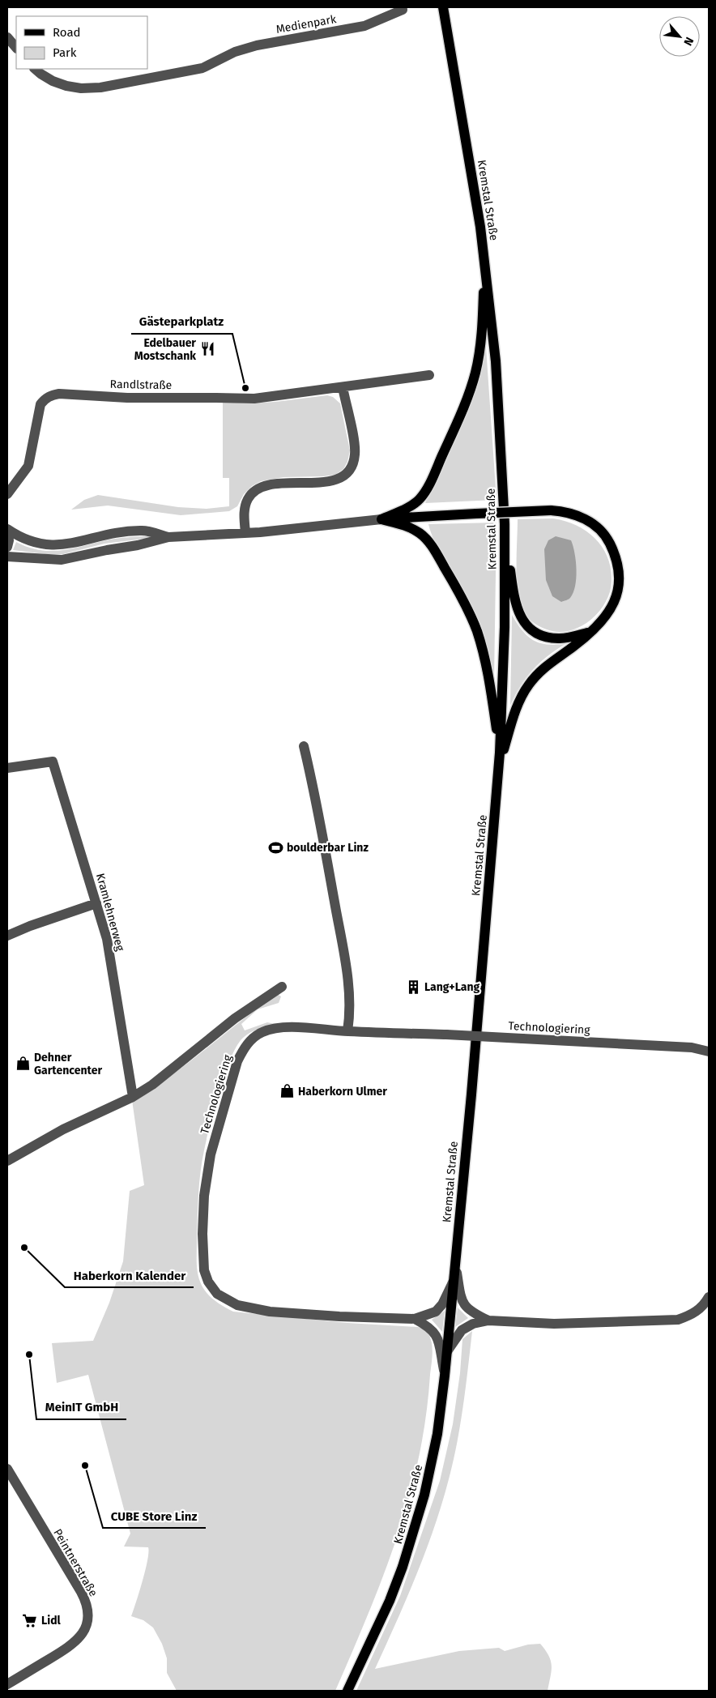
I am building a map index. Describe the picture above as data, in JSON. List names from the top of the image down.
{
  "streets": {
    "main road": ["Kremstal Straße"],
    "street": [
      "Medienpark",
      "Randlstraße",
      "Kramlehnerweg",
      "Technologiering",
      "Peintnerstraße"
    ]
  },
  "crossings": [
    ["Kremstal Straße", "Technologiering"]
  ],
  "places": {
    "restaurant": ["Edelbauer Mostschank"],
    "other": [
      "Gästeparkplatz",
      "Haberkorn Kalender",
      "MeinIT GmbH",
      "CUBE Store Linz"
    ],
    "sports": ["boulderbar Linz"],
    "building": ["Lang+Lang"],
    "shop": ["Dehner Gartencenter", "Haberkorn Ulmer"],
    "supermarket": ["Lidl"]
  },
  "legend": ["Road", "Park"],
  "north": "bottom right"
}
